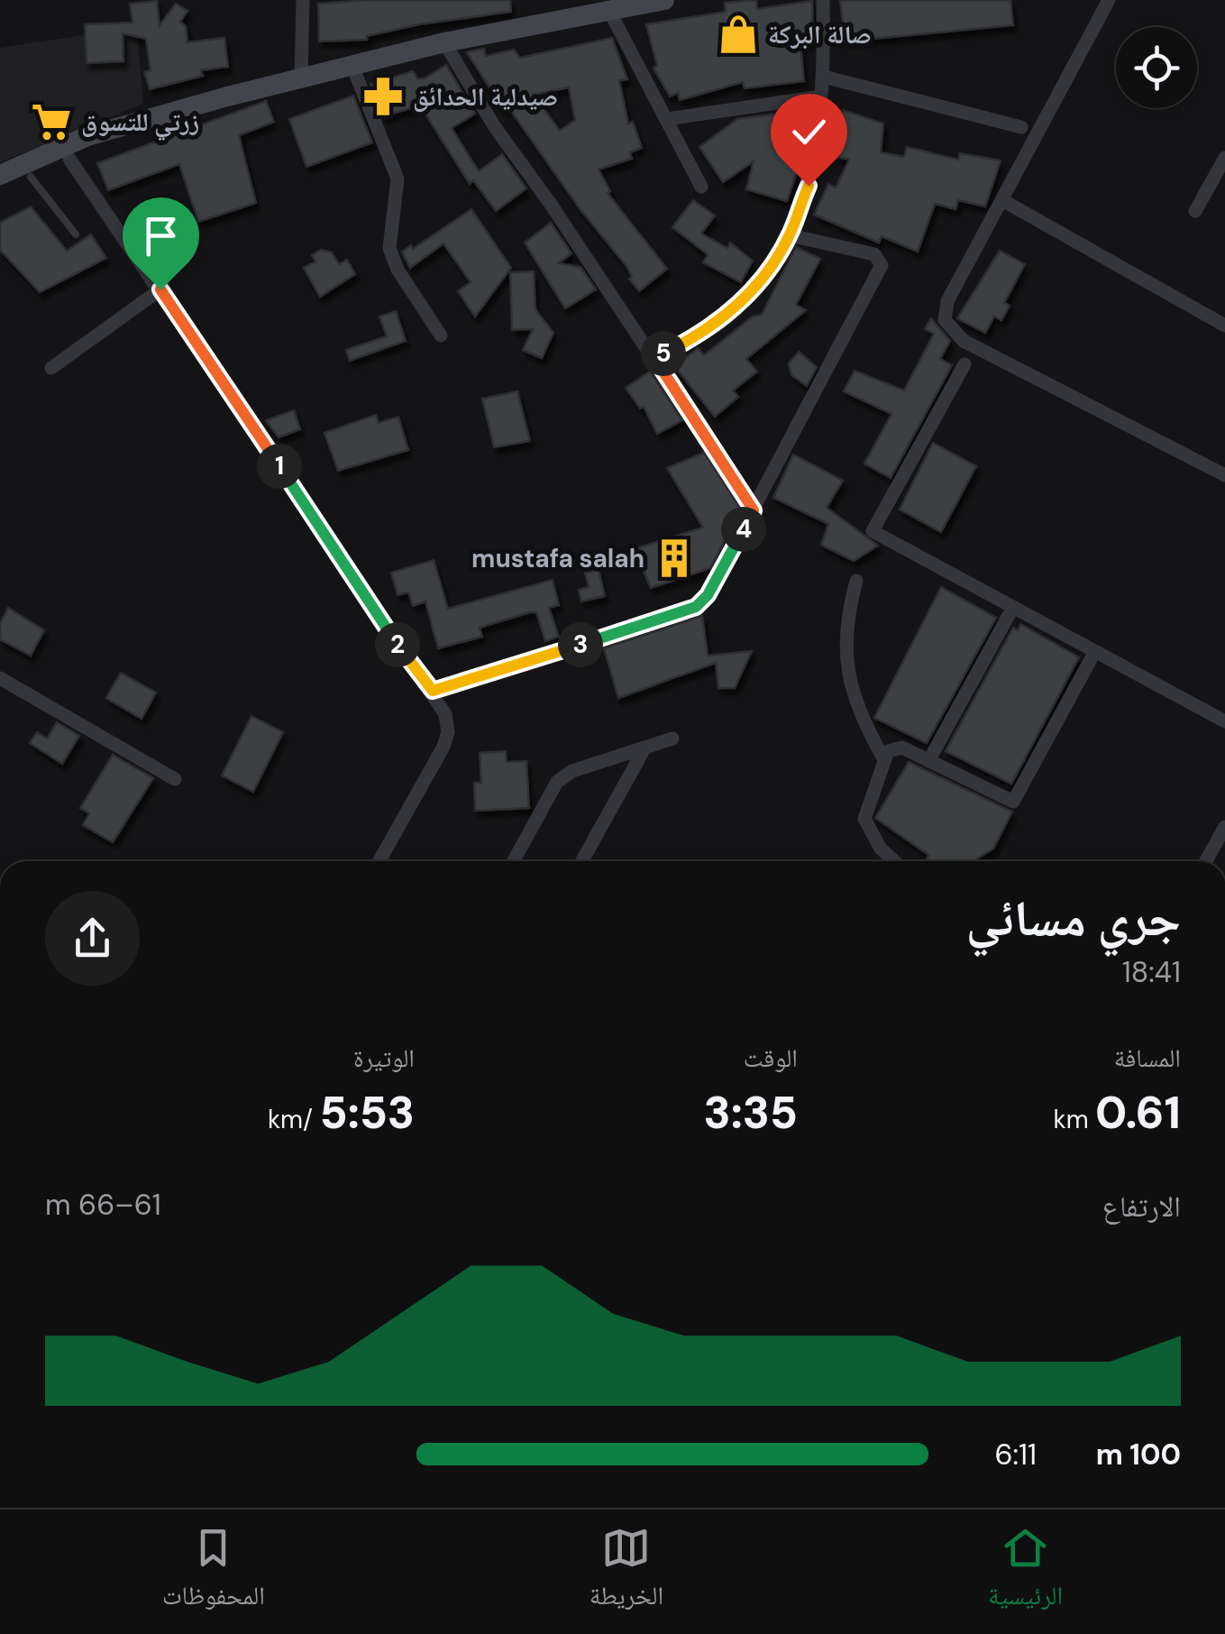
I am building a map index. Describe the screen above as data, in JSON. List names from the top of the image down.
{
  "places": {
    "shop": ["صالة البركة"],
    "pharmacy": ["صيدلية الحدائق"],
    "supermarket": ["زرتي للتسوق"],
    "building": ["mustafa salah"]
  },
  "page": {
    "pins": [
      "5",
      "1",
      "4",
      "2",
      "3"
    ],
    "heading": ["جري مسائي", "18:41"],
    "stats": [
      ["المسافة", "0.61 km"],
      ["الوقت", "3:35"],
      ["الوتيرة", "5:53 /km"]
    ],
    "chart": ["الارتفاع", "61–66 m"],
    "list": [
      {
        "name": "100 m",
        "note": "6:11"
      }
    ],
    "tabs": ["الرئيسية", "الخريطة", "المحفوظات"]
  }
}
